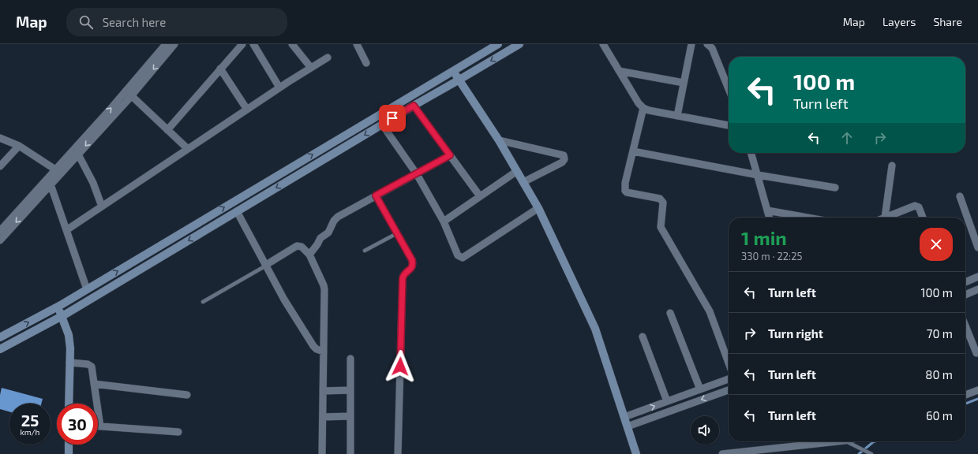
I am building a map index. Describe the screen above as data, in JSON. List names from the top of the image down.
{
  "page": {
    "header": "Map",
    "search": "Search here",
    "nav": ["Map", "Layers", "Share"],
    "turn": ["100 m", "Turn left"],
    "heading": ["1 min", "330 m · 22:25"],
    "list": [
      {
        "name": "Turn left",
        "value": "100 m"
      },
      {
        "name": "Turn right",
        "value": "70 m"
      },
      {
        "name": "Turn left",
        "value": "80 m"
      },
      {
        "name": "Turn left",
        "value": "60 m"
      }
    ],
    "speed": "25 km/h",
    "limit": "30"
  }
}
